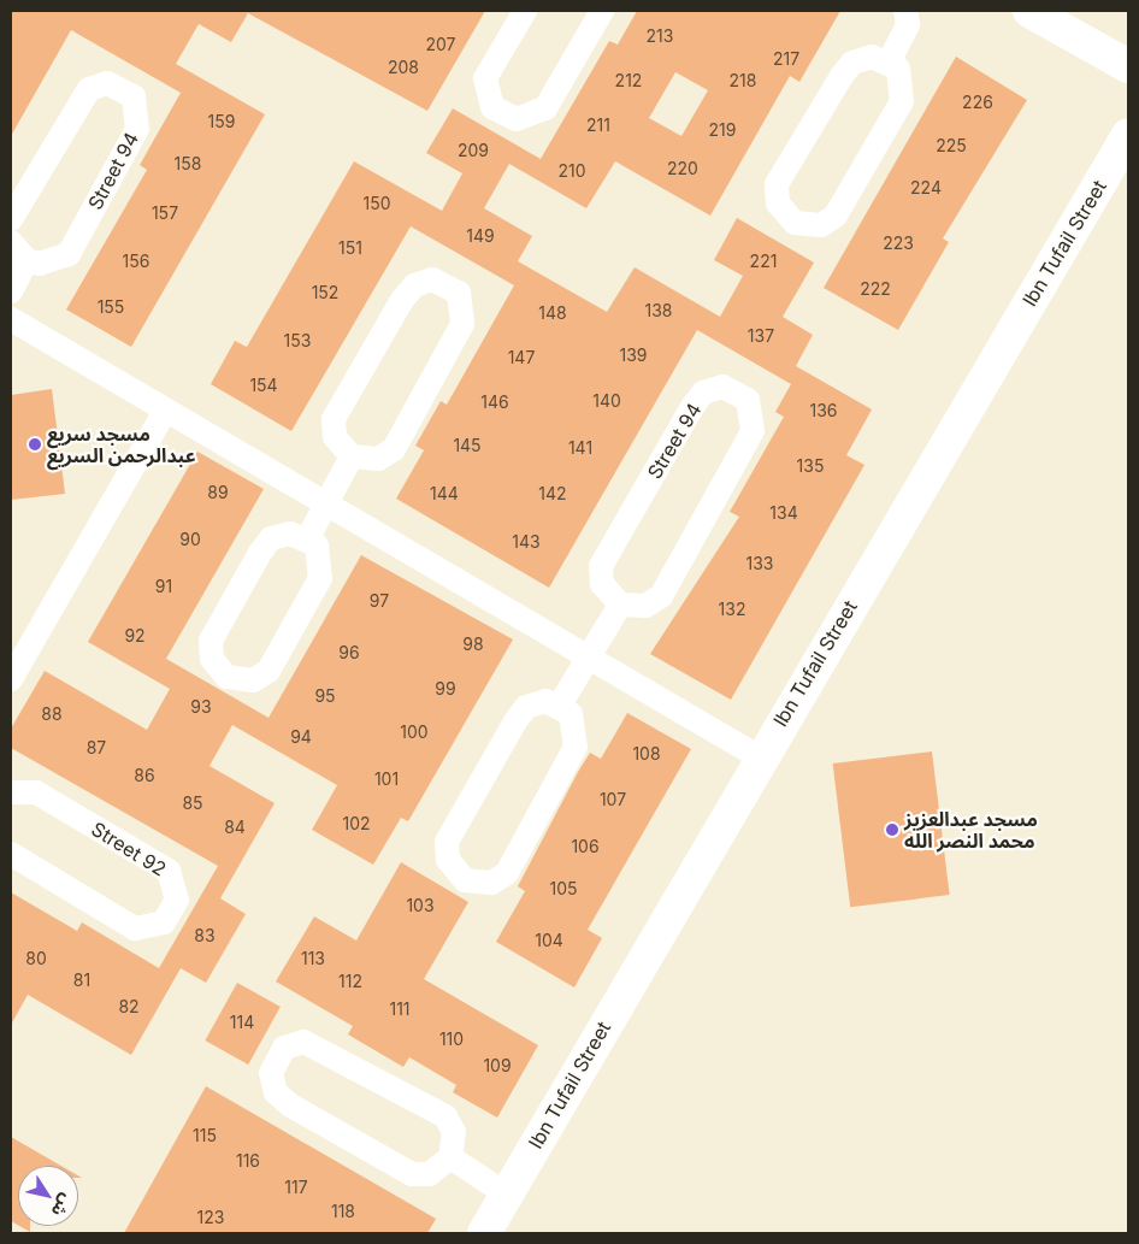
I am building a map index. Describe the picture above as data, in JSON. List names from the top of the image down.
{
  "streets": {
    "street": ["Street 94", "Ibn Tufail Street", "Street 92"]
  },
  "places": ["مسجد سريع عبدالرحمن السريع", "مسجد عبدالعزيز محمد النصر الله"],
  "house_numbers": [
    "213",
    "207",
    "217",
    "208",
    "212",
    "218",
    "226",
    "159",
    "211",
    "219",
    "225",
    "209",
    "158",
    "220",
    "210",
    "224",
    "150",
    "157",
    "149",
    "223",
    "151",
    "156",
    "221",
    "222",
    "152",
    "155",
    "138",
    "148",
    "137",
    "153",
    "139",
    "147",
    "154",
    "140",
    "146",
    "136",
    "145",
    "141",
    "135",
    "89",
    "144",
    "142",
    "134",
    "90",
    "143",
    "133",
    "91",
    "97",
    "132",
    "92",
    "98",
    "96",
    "99",
    "95",
    "93",
    "88",
    "100",
    "94",
    "87",
    "108",
    "86",
    "101",
    "107",
    "85",
    "102",
    "84",
    "106",
    "105",
    "103",
    "83",
    "104",
    "80",
    "113",
    "81",
    "112",
    "82",
    "111",
    "114",
    "110",
    "109",
    "115",
    "116",
    "117",
    "118",
    "123"
  ],
  "north": "bottom right"
}
